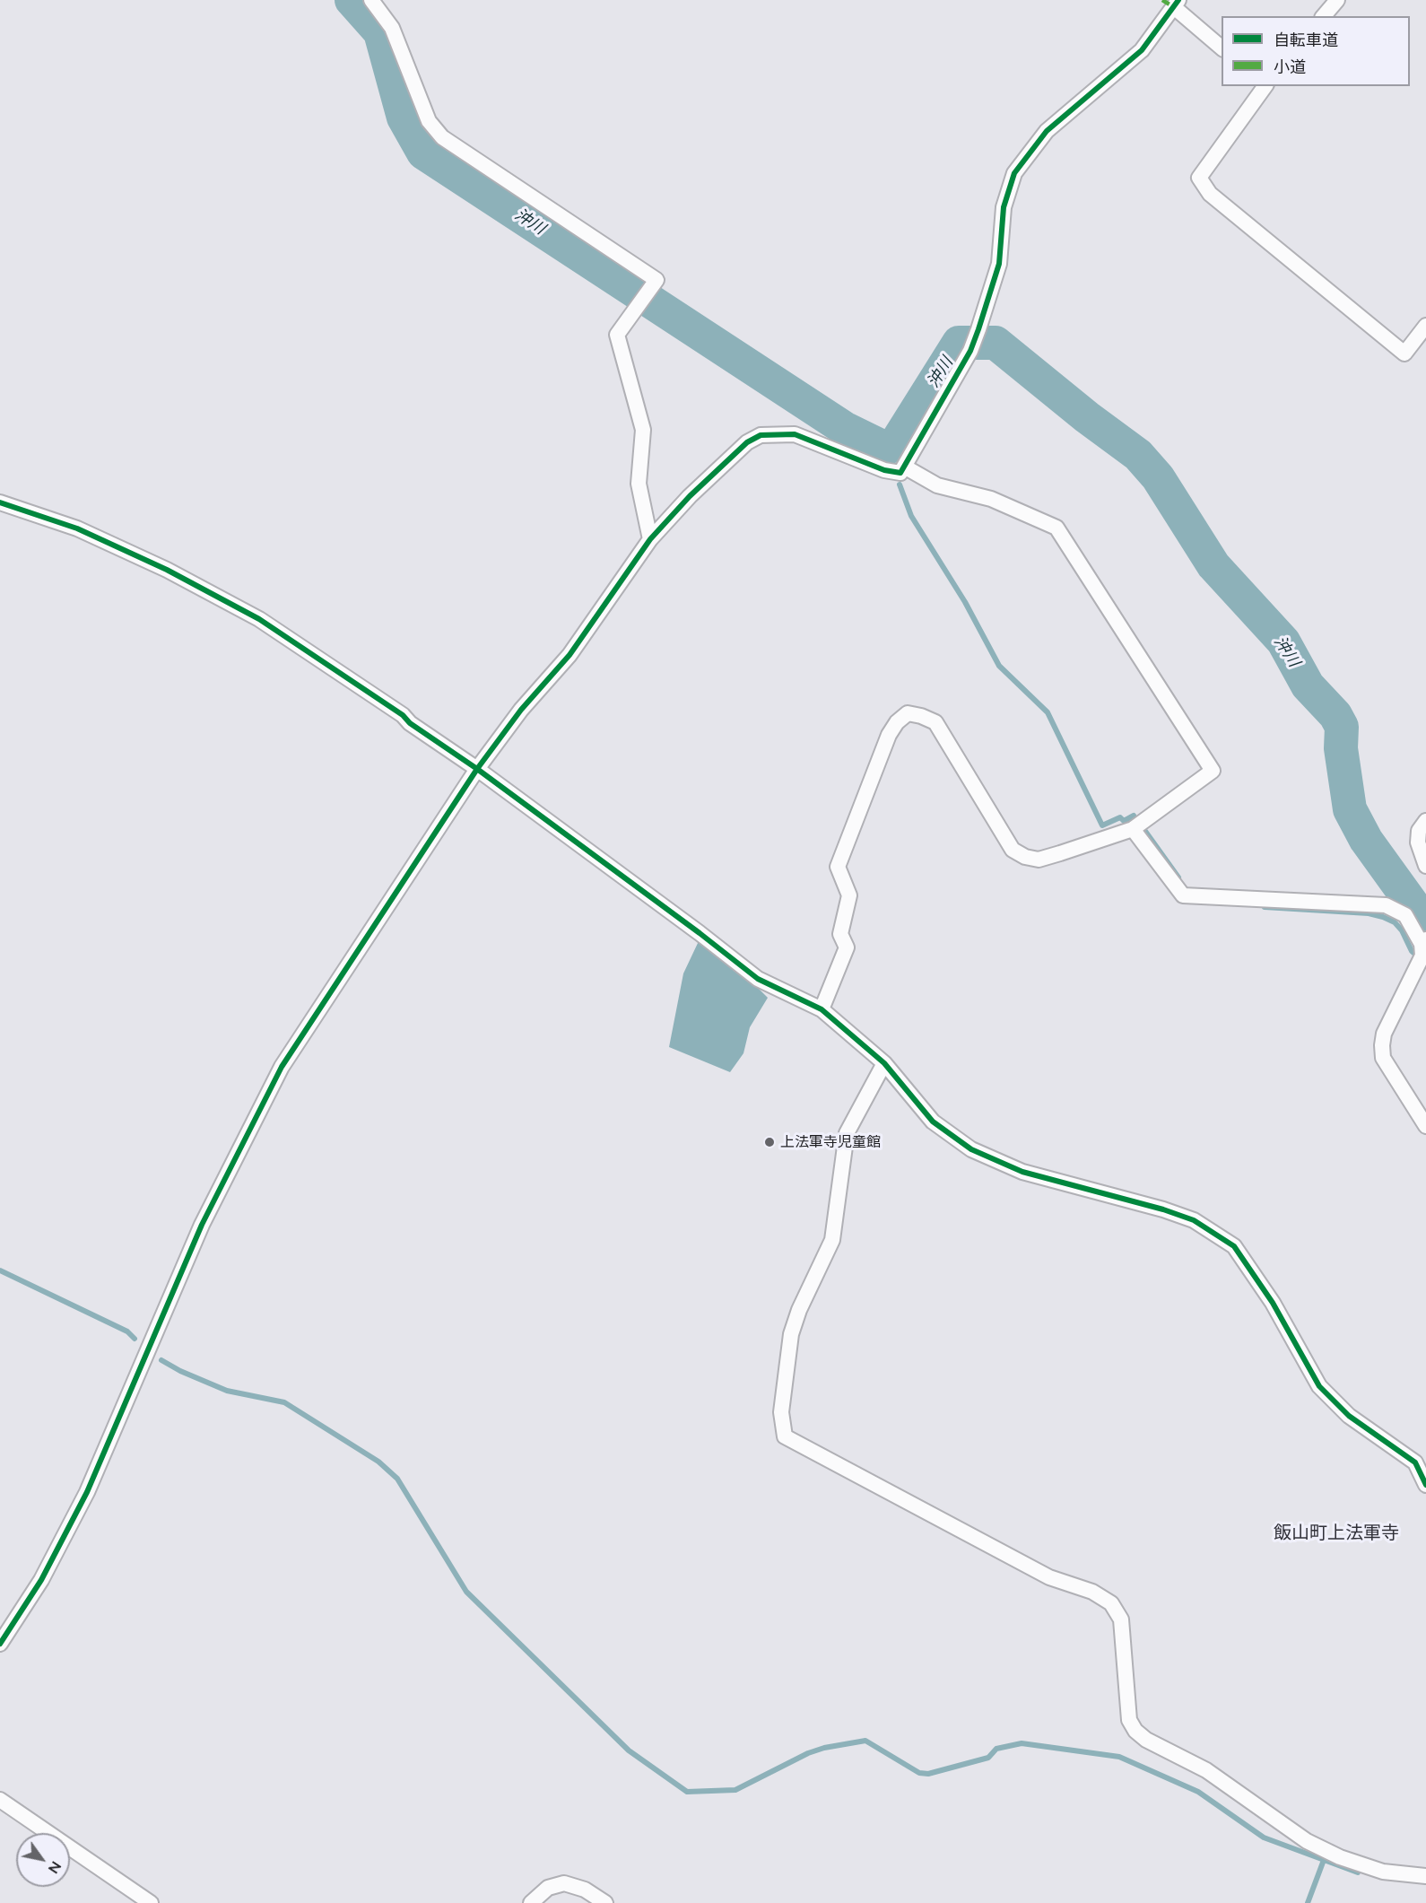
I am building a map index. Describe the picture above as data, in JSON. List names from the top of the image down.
{
  "districts": ["飯山町上法軍寺"],
  "water": ["沖川"],
  "places": ["上法軍寺児童館"],
  "legend": ["自転車道", "小道"],
  "north": "bottom right"
}
